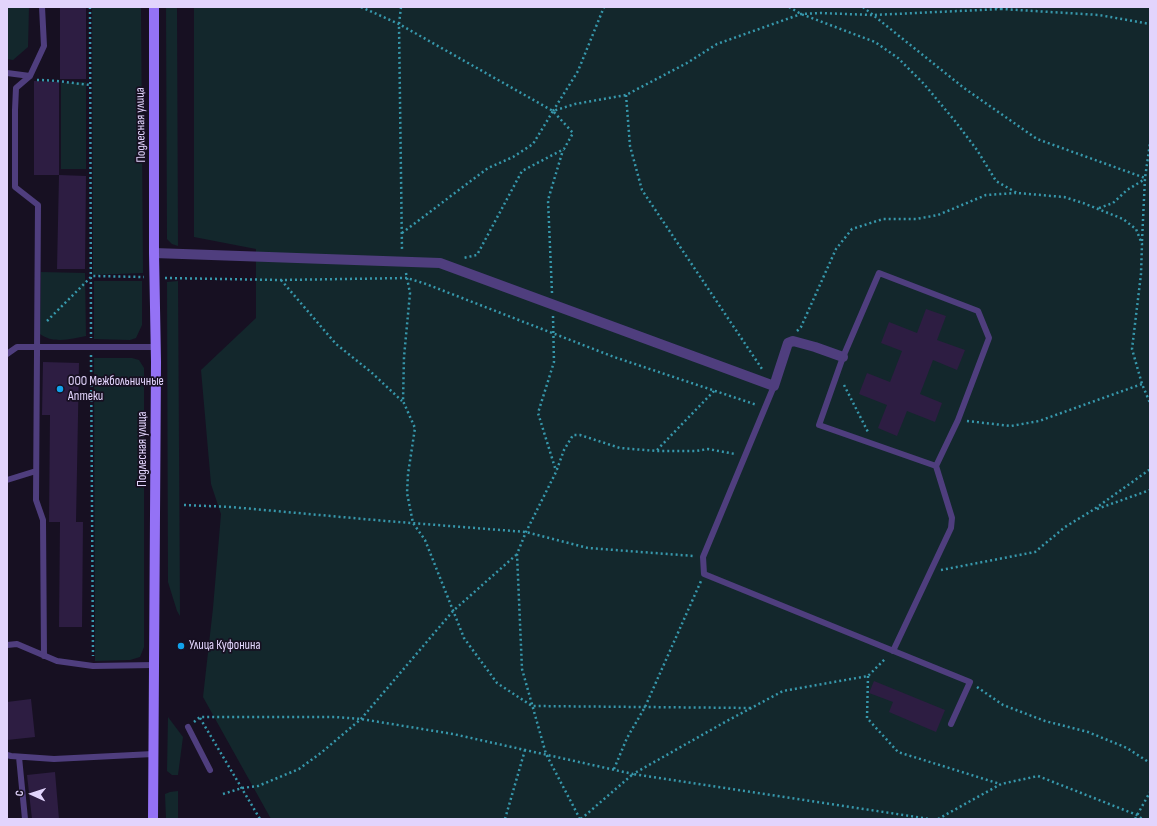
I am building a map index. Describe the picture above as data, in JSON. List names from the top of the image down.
{
  "streets": {
    "main road": ["Подлесная улица"]
  },
  "places": ["ООО Межбольничные Аптеки", "Улица Куфонина"],
  "north": "left"
}
